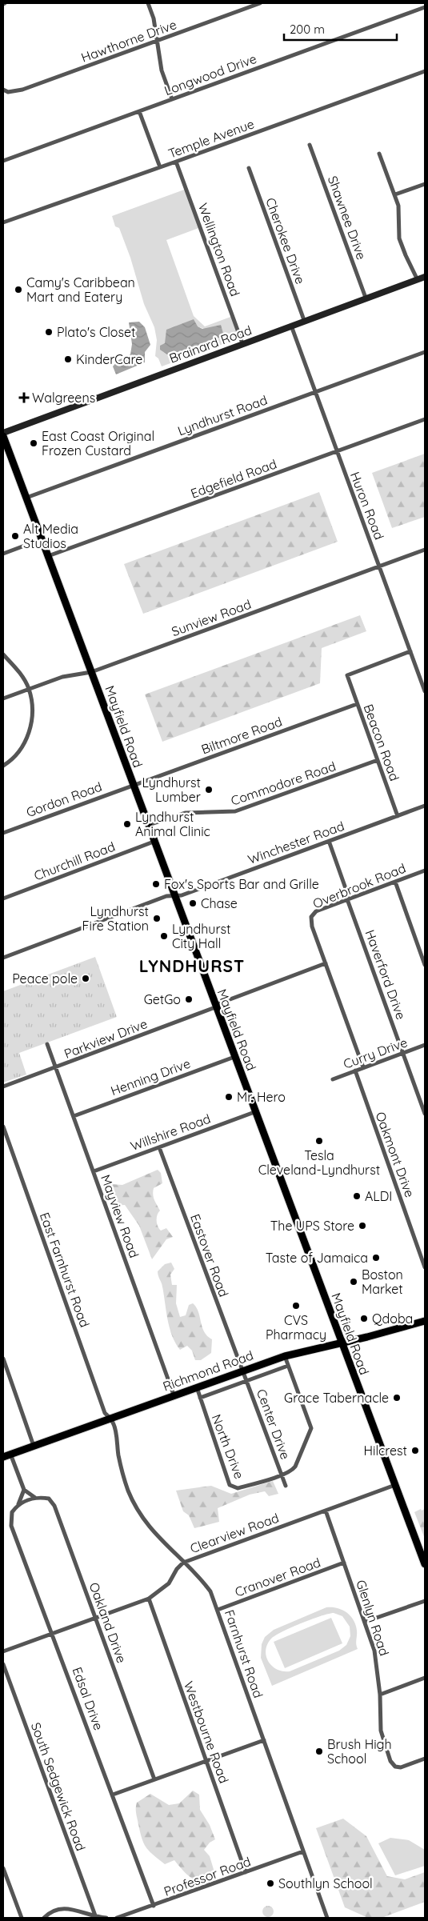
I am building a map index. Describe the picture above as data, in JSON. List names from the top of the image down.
{
  "streets": {
    "main road": ["Brainard Road", "Mayfield Road", "Richmond Road"],
    "street": [
      "Hawthorne Drive",
      "Longwood Drive",
      "Temple Avenue",
      "Shawnee Drive",
      "Cherokee Drive",
      "Wellington Road",
      "Lyndhurst Road",
      "Edgefield Road",
      "Huron Road",
      "Sunview Road",
      "Biltmore Road",
      "Beacon Road",
      "Commodore Road",
      "Gordon Road",
      "Winchester Road",
      "Churchill Road",
      "Overbrook Road",
      "Haverford Drive",
      "Parkview Drive",
      "Curry Drive",
      "Henning Drive",
      "Willshire Road",
      "Oakmont Drive",
      "Mayview Road",
      "Eastover Road",
      "East Farnhurst Road",
      "Center Drive",
      "North Drive",
      "Clearview Road",
      "Cranover Road",
      "Glenlyn Road",
      "Oakland Drive",
      "Farnhurst Road",
      "Edsal Drive",
      "Westbourne Road",
      "South Sedgewick Road",
      "Professor Road"
    ]
  },
  "crossings": [
    ["Temple Avenue", "Wellington Road"],
    ["Shawnee Drive", "Brainard Road"],
    ["Cherokee Drive", "Brainard Road"],
    ["Wellington Road", "Brainard Road"],
    ["Brainard Road", "Huron Road"],
    ["Lyndhurst Road", "Huron Road"],
    ["Lyndhurst Road", "Mayfield Road"],
    ["Edgefield Road", "Huron Road"],
    ["Edgefield Road", "Mayfield Road"],
    ["Huron Road", "Sunview Road"],
    ["Huron Road", "Beacon Road"],
    ["Sunview Road", "Mayfield Road"],
    ["Mayfield Road", "Biltmore Road"],
    ["Mayfield Road", "Commodore Road"],
    ["Mayfield Road", "Gordon Road"],
    ["Mayfield Road", "Winchester Road"],
    ["Mayfield Road", "Churchill Road"],
    ["Mayfield Road", "Parkview Drive"],
    ["Mayfield Road", "Henning Drive"],
    ["Mayfield Road", "Willshire Road"],
    ["Mayfield Road", "Richmond Road"],
    ["Mayfield Road", "Clearview Road"],
    ["Biltmore Road", "Beacon Road"],
    ["Biltmore Road", "Gordon Road"],
    ["Beacon Road", "Commodore Road"],
    ["Beacon Road", "Winchester Road"],
    ["Winchester Road", "Haverford Drive"],
    ["Overbrook Road", "Haverford Drive"],
    ["Overbrook Road", "Parkview Drive"],
    ["Haverford Drive", "Curry Drive"],
    ["Parkview Drive", "Mayview Road"],
    ["Curry Drive", "Oakmont Drive"],
    ["Henning Drive", "Mayview Road"],
    ["Willshire Road", "Mayview Road"],
    ["Willshire Road", "Eastover Road"],
    ["Mayview Road", "Richmond Road"],
    ["Eastover Road", "Richmond Road"],
    ["Eastover Road", "Center Drive"],
    ["East Farnhurst Road", "Richmond Road"],
    ["East Farnhurst Road", "Farnhurst Road"],
    ["Richmond Road", "Center Drive"],
    ["Richmond Road", "North Drive"],
    ["Richmond Road", "Farnhurst Road"],
    ["Center Drive", "North Drive"],
    ["Clearview Road", "Glenlyn Road"],
    ["Clearview Road", "Oakland Drive"],
    ["Clearview Road", "Farnhurst Road"],
    ["Clearview Road", "Edsal Drive"],
    ["Clearview Road", "Westbourne Road"],
    ["Cranover Road", "Glenlyn Road"],
    ["Cranover Road", "Farnhurst Road"],
    ["Oakland Drive", "Edsal Drive"],
    ["Farnhurst Road", "Professor Road"],
    ["Edsal Drive", "Professor Road"],
    ["Westbourne Road", "Professor Road"]
  ],
  "districts": ["LYNDHURST"],
  "places": {
    "other": [
      "Camy's Caribbean Mart and Eatery",
      "Plato's Closet",
      "KinderCare",
      "East Coast Original Frozen Custard",
      "Alt Media Studios",
      "Lyndhurst Lumber",
      "Lyndhurst Animal Clinic",
      "Fox's Sports Bar and Grille",
      "Chase",
      "Lyndhurst Fire Station",
      "Lyndhurst City Hall",
      "Peace pole",
      "GetGo",
      "Mr. Hero",
      "Tesla Cleveland-Lyndhurst",
      "ALDI",
      "The UPS Store",
      "Taste of Jamaica",
      "Boston Market",
      "CVS Pharmacy",
      "Qdoba",
      "Grace Tabernacle",
      "Hilcrest",
      "Brush High School",
      "Southlyn School"
    ],
    "health": ["Walgreens"]
  },
  "scale_bar": "200 m"
}
